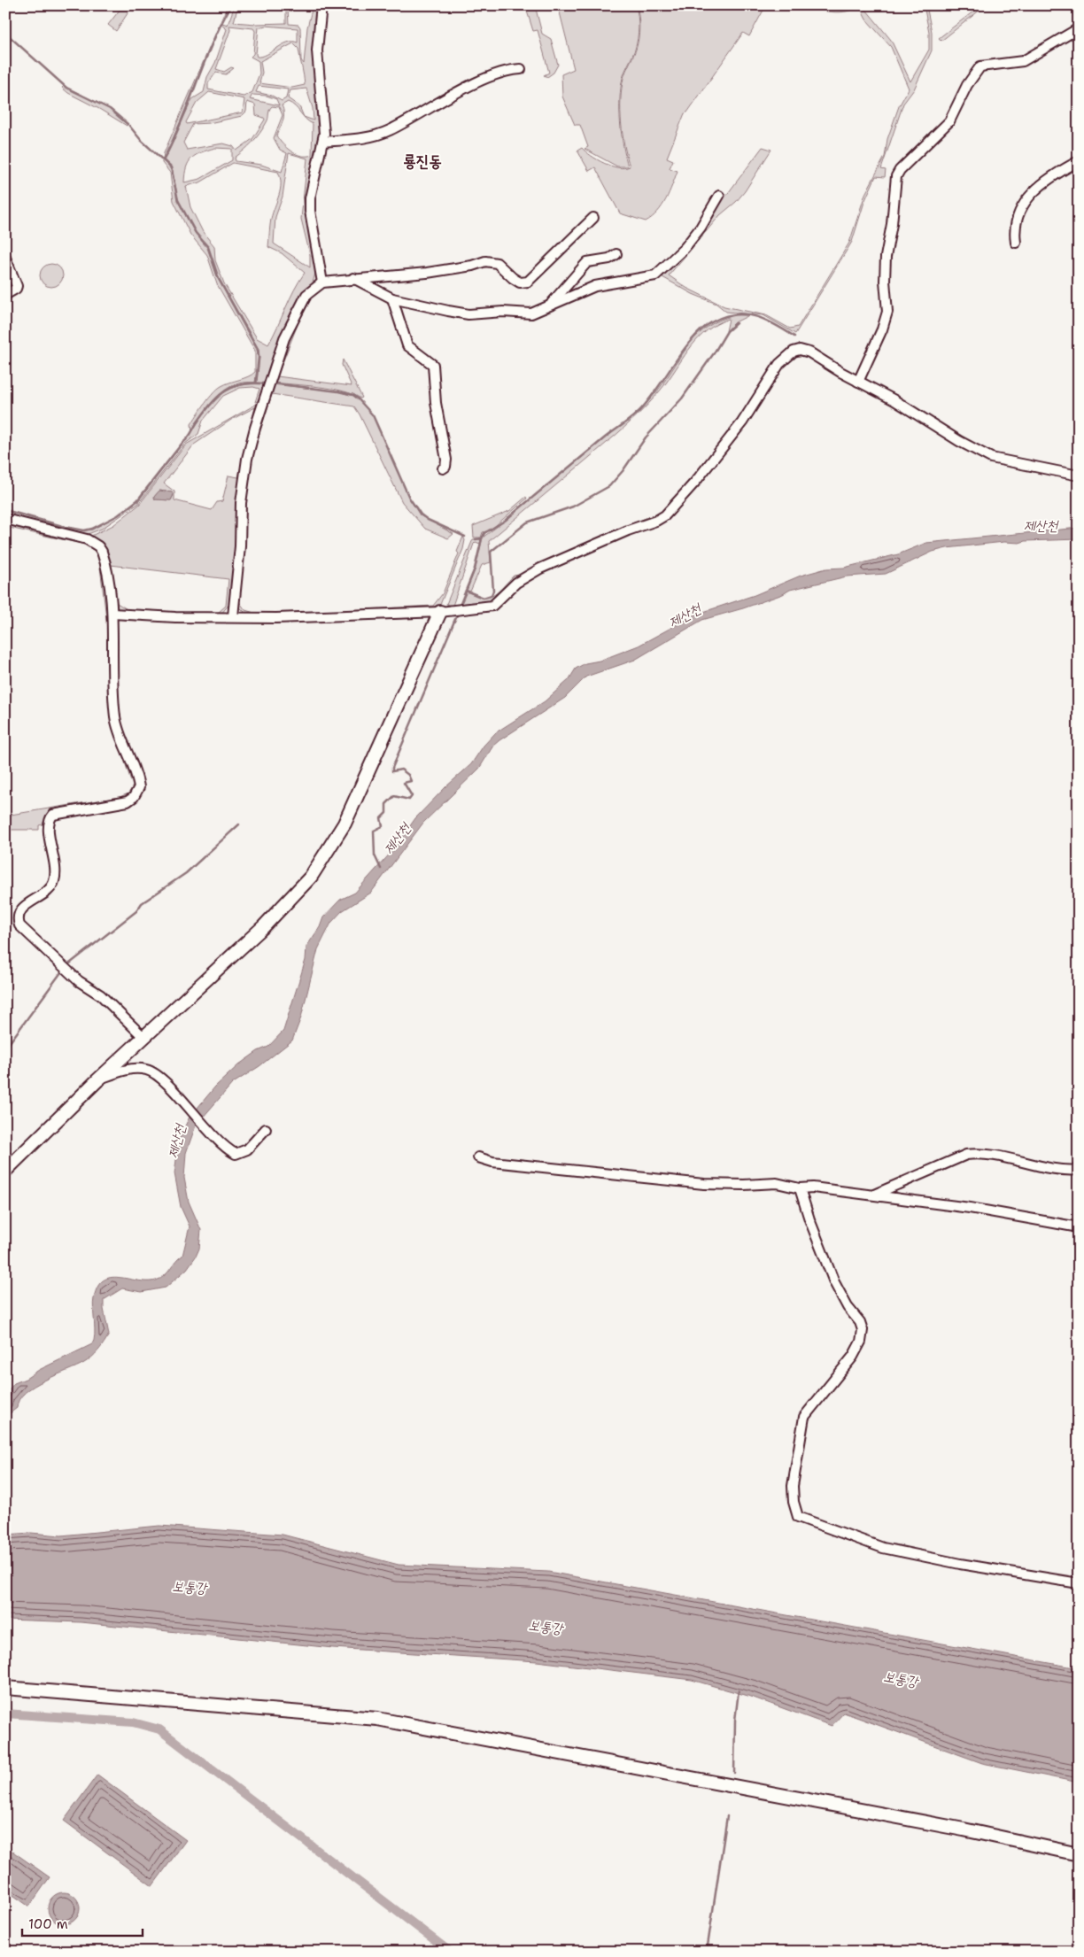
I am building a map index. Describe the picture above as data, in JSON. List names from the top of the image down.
{
  "districts": ["룡진동"],
  "water": ["제산천", "보통강"],
  "scale_bar": "100 m"
}
